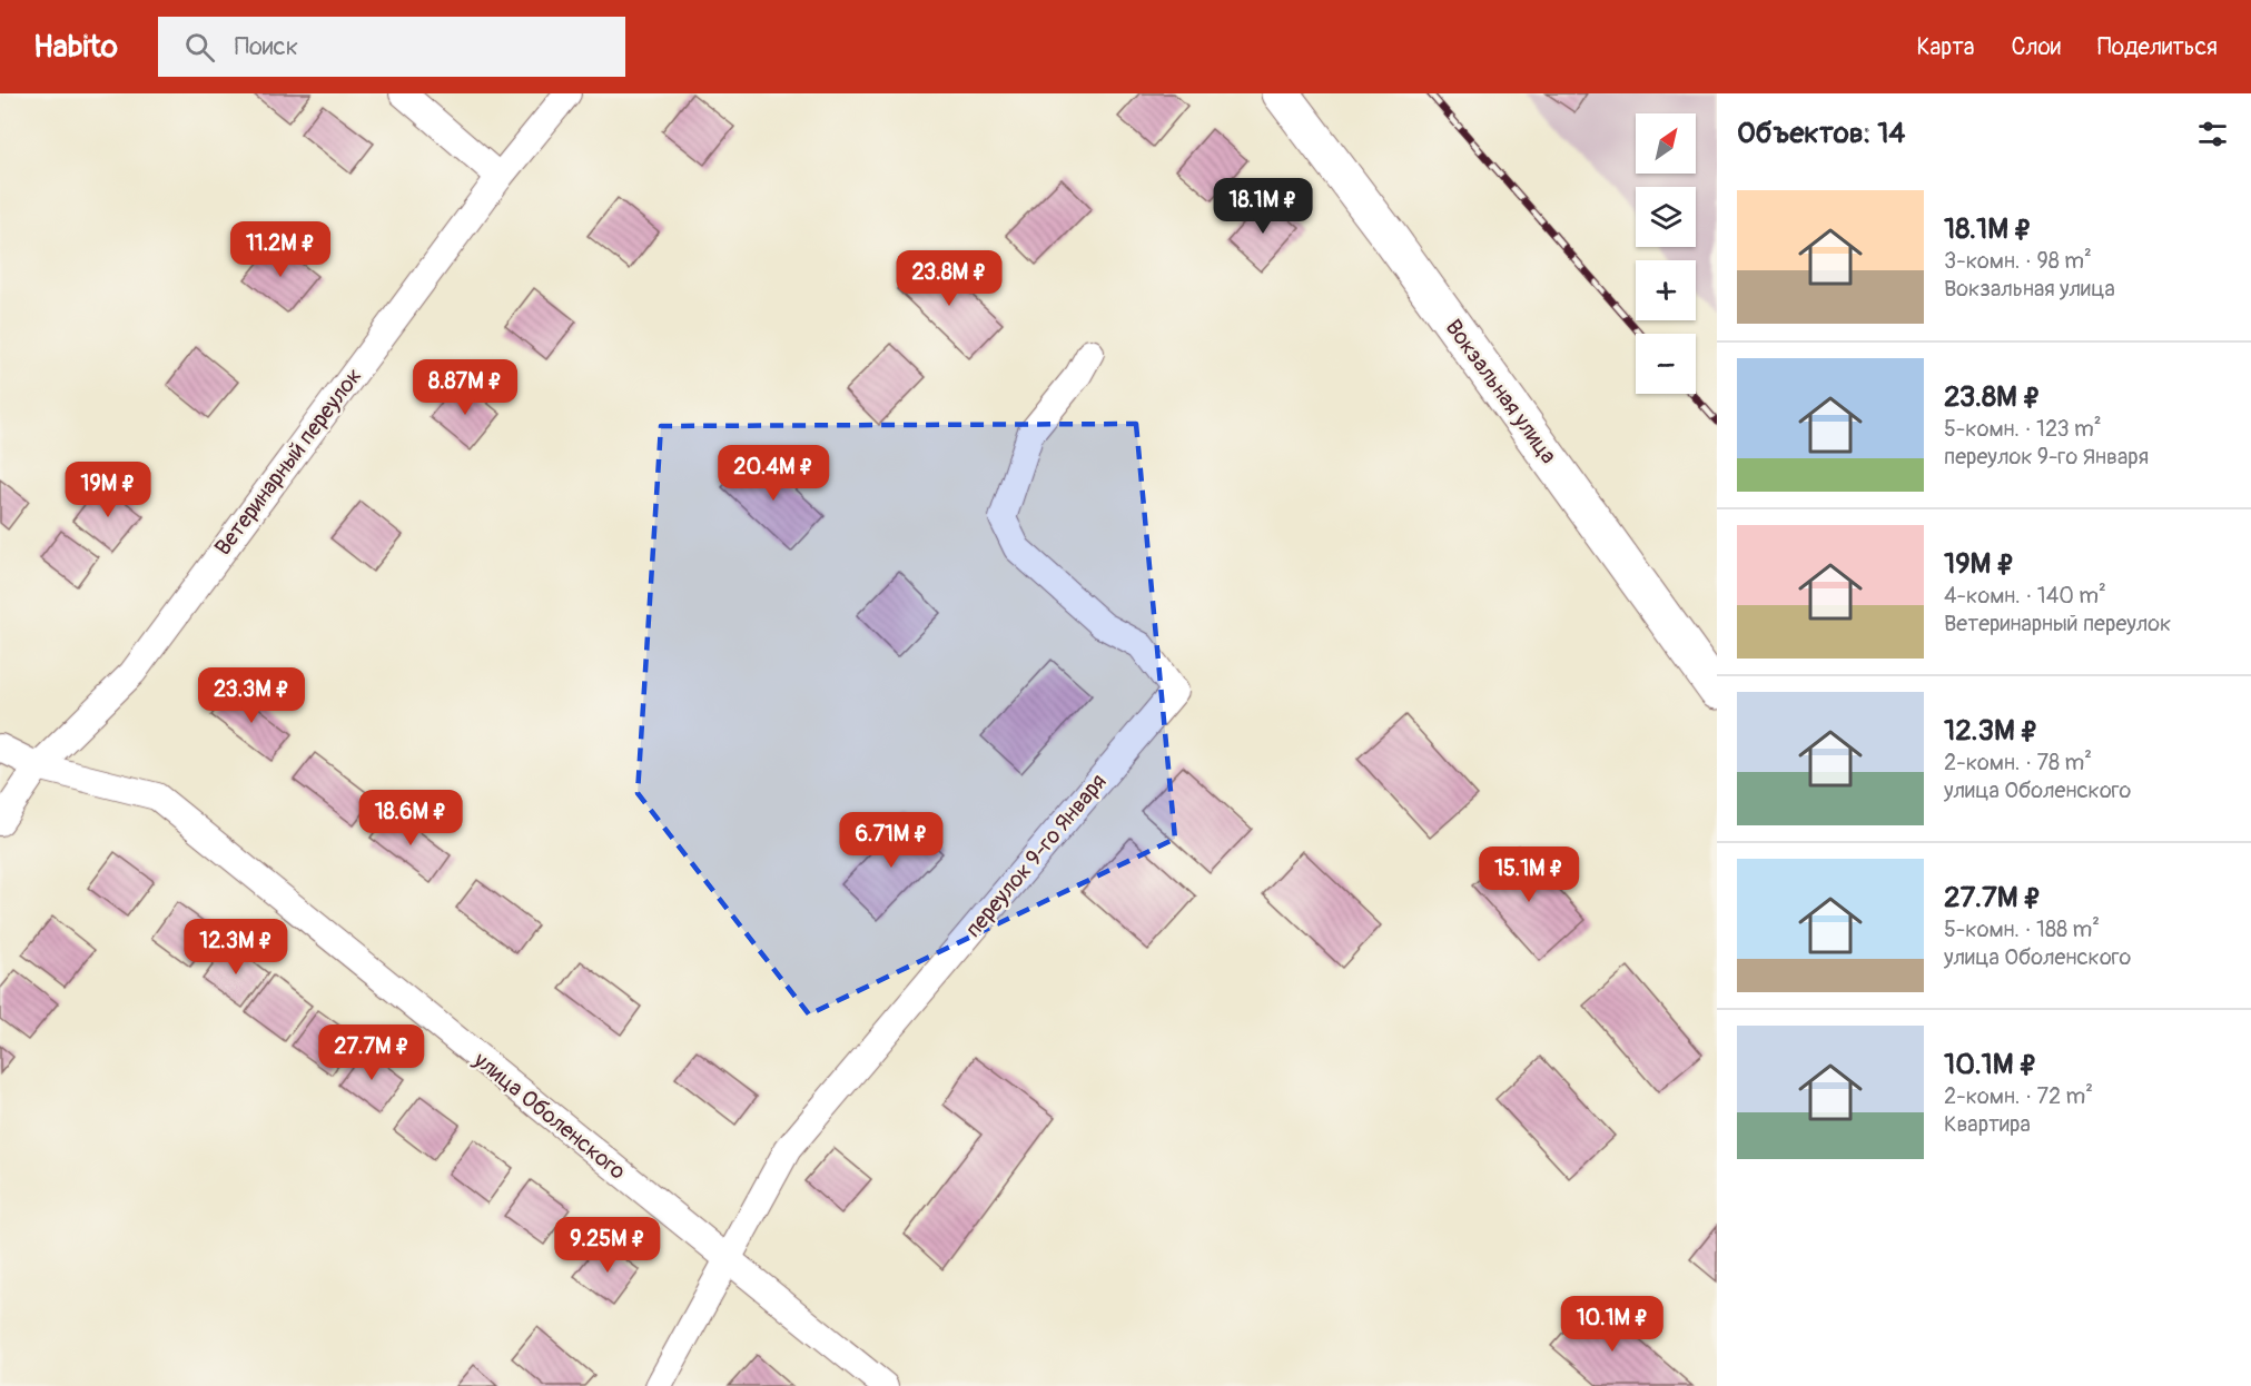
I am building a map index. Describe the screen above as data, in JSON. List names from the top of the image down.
{
  "streets": {
    "main road": ["Вокзальная улица"],
    "street": ["Ветеринарный переулок", "переулок 9-го Января", "улица Оболенского"]
  },
  "crossings": [
    ["Ветеринарный переулок", "улица Оболенского"],
    ["переулок 9-го Января", "улица Оболенского"]
  ],
  "north": "top right",
  "page": {
    "header": "Habito",
    "search": "Поиск",
    "nav": ["Карта", "Слои", "Поделиться"],
    "heading": "Объектов: 14",
    "map_buttons": ["+", "−"],
    "list": [
      {
        "name": "18.1M ₽",
        "note": "3-комн. · 98 m² · Вокзальная улица"
      },
      {
        "name": "23.8M ₽",
        "note": "5-комн. · 123 m² · переулок 9-го Января"
      },
      {
        "name": "19M ₽",
        "note": "4-комн. · 140 m² · Ветеринарный переулок"
      },
      {
        "name": "12.3M ₽",
        "note": "2-комн. · 78 m² · улица Оболенского"
      },
      {
        "name": "27.7M ₽",
        "note": "5-комн. · 188 m² · улица Оболенского"
      },
      {
        "name": "10.1M ₽",
        "note": "2-комн. · 72 m² · Квартира"
      }
    ],
    "price": [
      "18.1M ₽",
      "11.2M ₽",
      "23.8M ₽",
      "8.87M ₽",
      "20.4M ₽",
      "19M ₽",
      "23.3M ₽",
      "18.6M ₽",
      "6.71M ₽",
      "15.1M ₽",
      "12.3M ₽",
      "27.7M ₽",
      "9.25M ₽",
      "10.1M ₽"
    ]
  }
}
